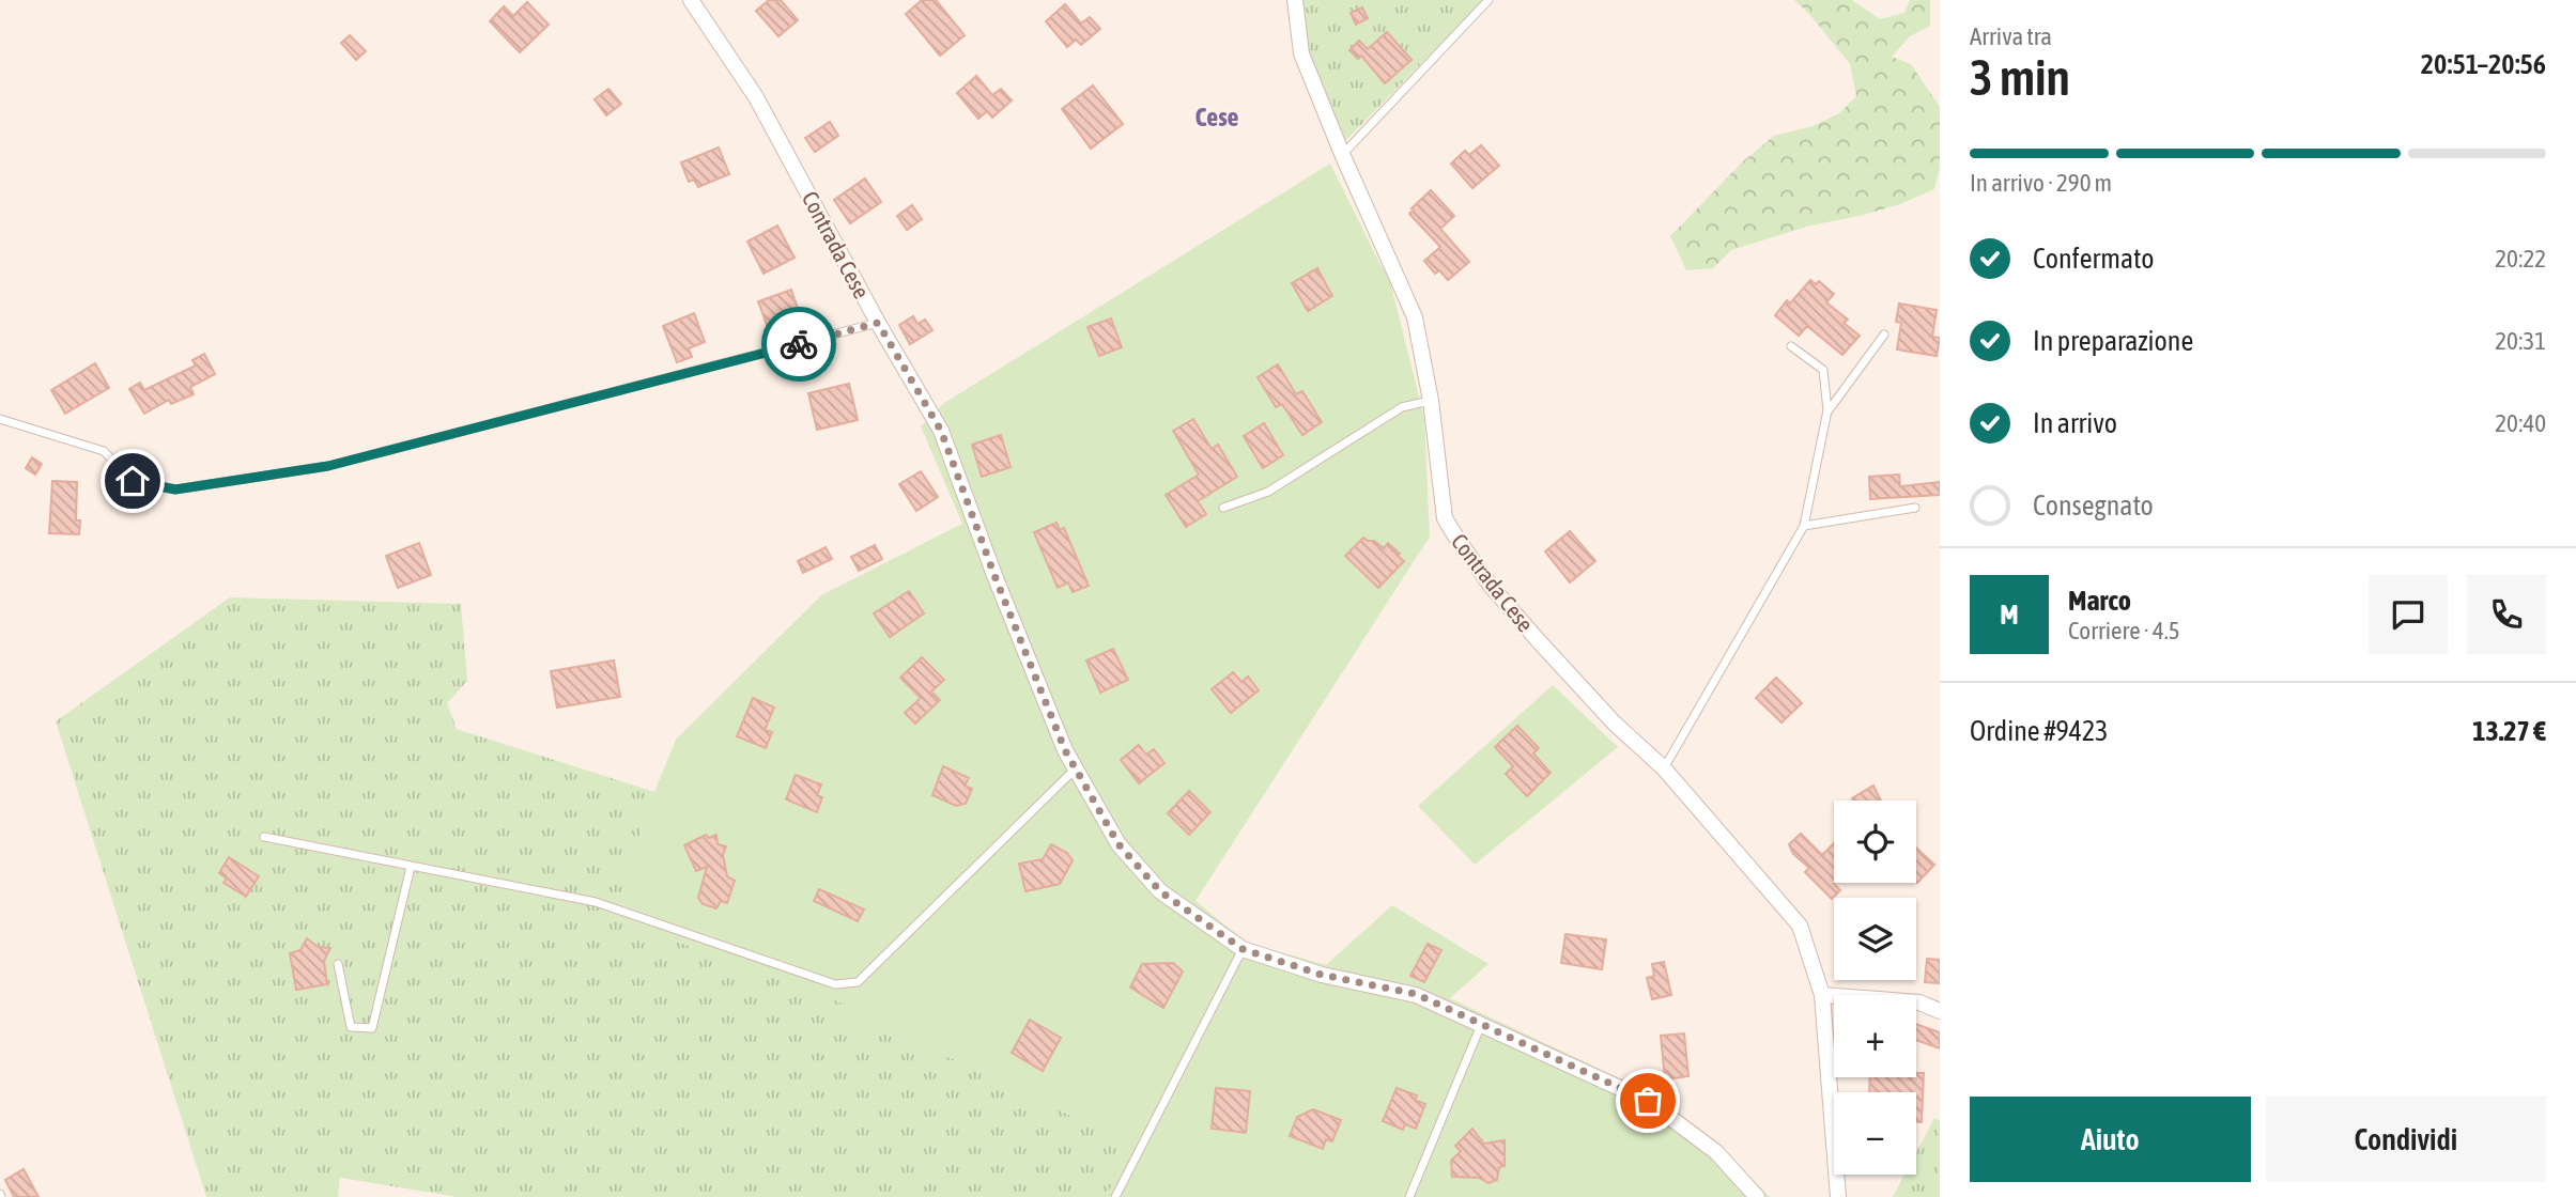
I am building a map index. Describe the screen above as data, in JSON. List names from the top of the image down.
{
  "streets": {
    "street": ["Contrada Cese"]
  },
  "districts": ["Cese"],
  "page": {
    "heading": ["3 min", "Arriva tra", "20:51–20:56"],
    "panel": [
      "Marco",
      "Corriere · 4.5",
      "Ordine #9423",
      "13.27 €"
    ],
    "bar": "In arrivo · 290 m",
    "list": [
      ["Confermato", "20:22"],
      ["In preparazione", "20:31"],
      ["In arrivo", "20:40"],
      "Consegnato"
    ],
    "round": "M",
    "map_buttons": ["+", "−"],
    "buttons": ["Aiuto", "Condividi"]
  }
}
